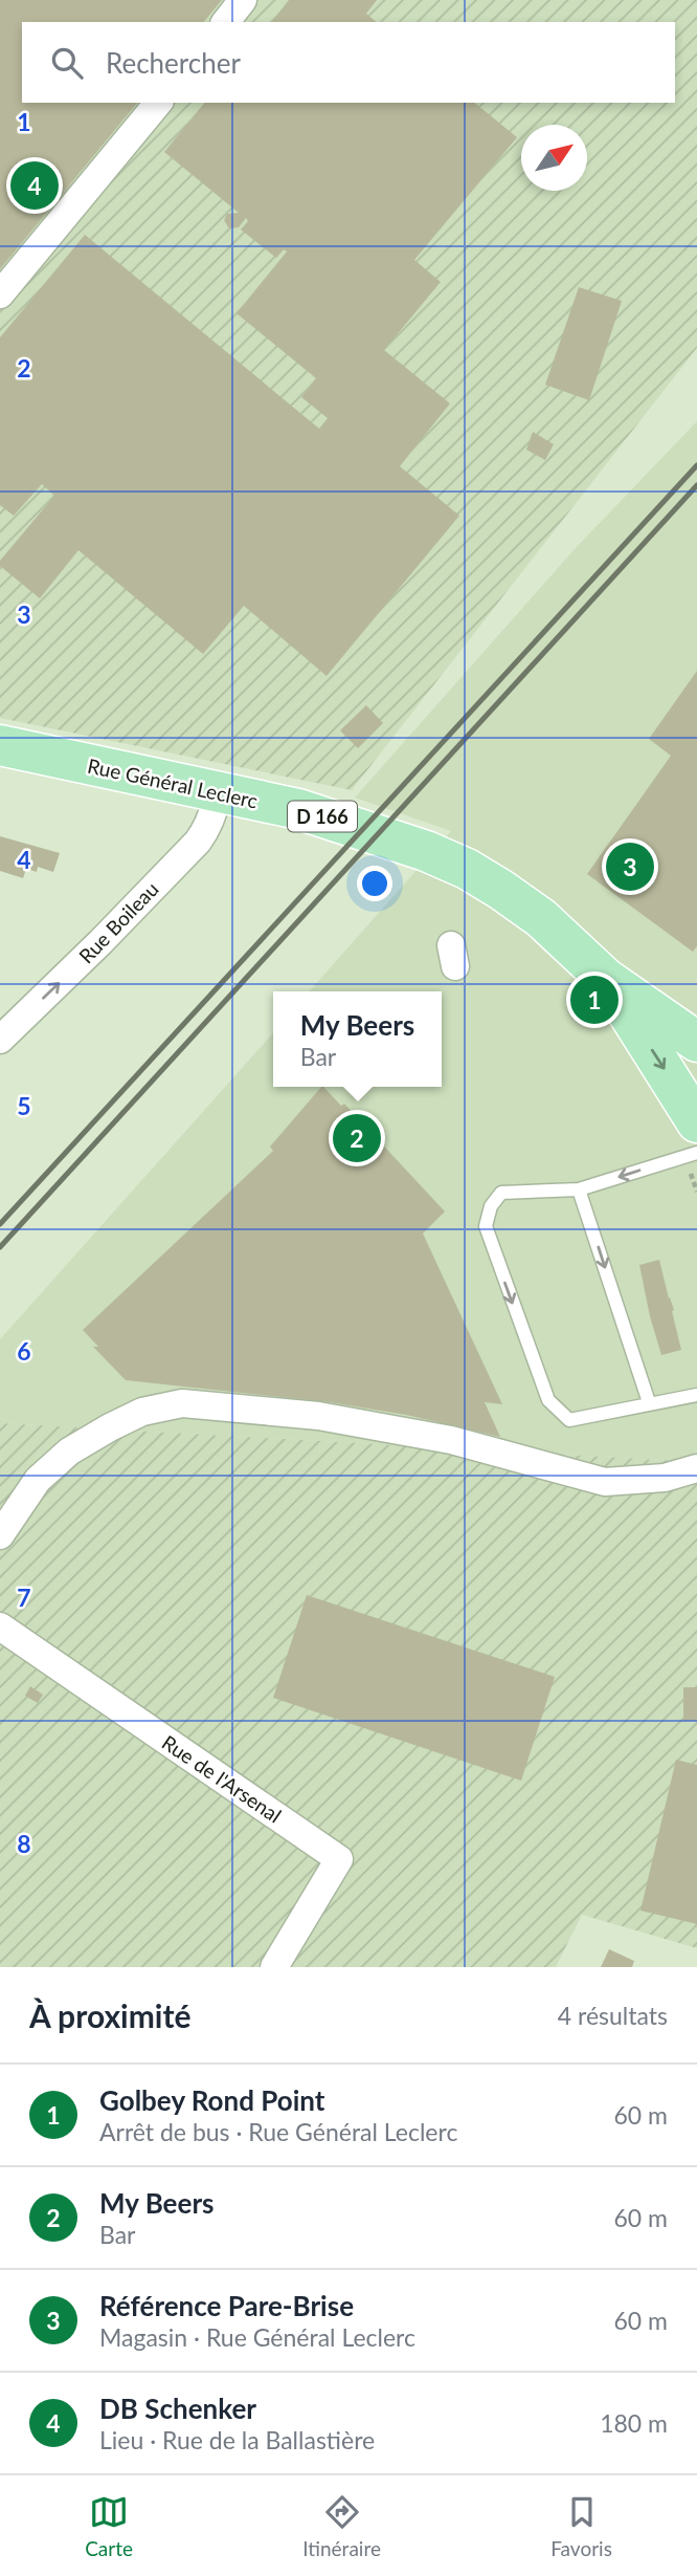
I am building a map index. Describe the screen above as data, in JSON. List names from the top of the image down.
{
  "streets": {
    "main road": ["Rue Général Leclerc", "D 166"],
    "street": ["Rue Boileau", "Rue de l'Arsenal"]
  },
  "crossings": [
    ["Rue Général Leclerc", "Rue Boileau"]
  ],
  "one_way": ["Rue Boileau"],
  "north": "top right",
  "page": {
    "search": "Rechercher",
    "pins": [
      "4",
      "3",
      "1",
      "2"
    ],
    "popup": ["My Beers", "Bar"],
    "heading": ["À proximité", "4 résultats"],
    "list": [
      {
        "mark": "1",
        "name": "Golbey Rond Point",
        "note": "Arrêt de bus · Rue Général Leclerc",
        "value": "60 m"
      },
      {
        "mark": "2",
        "name": "My Beers",
        "note": "Bar",
        "value": "60 m"
      },
      {
        "mark": "3",
        "name": "Référence Pare-Brise",
        "note": "Magasin · Rue Général Leclerc",
        "value": "60 m"
      },
      {
        "mark": "4",
        "name": "DB Schenker",
        "note": "Lieu · Rue de la Ballastière",
        "value": "180 m"
      }
    ],
    "nav": ["Carte", "Itinéraire", "Favoris"]
  },
  "grid": {
    "rows": [
      "1",
      "2",
      "3",
      "4",
      "5",
      "6",
      "7",
      "8"
    ]
  }
}
